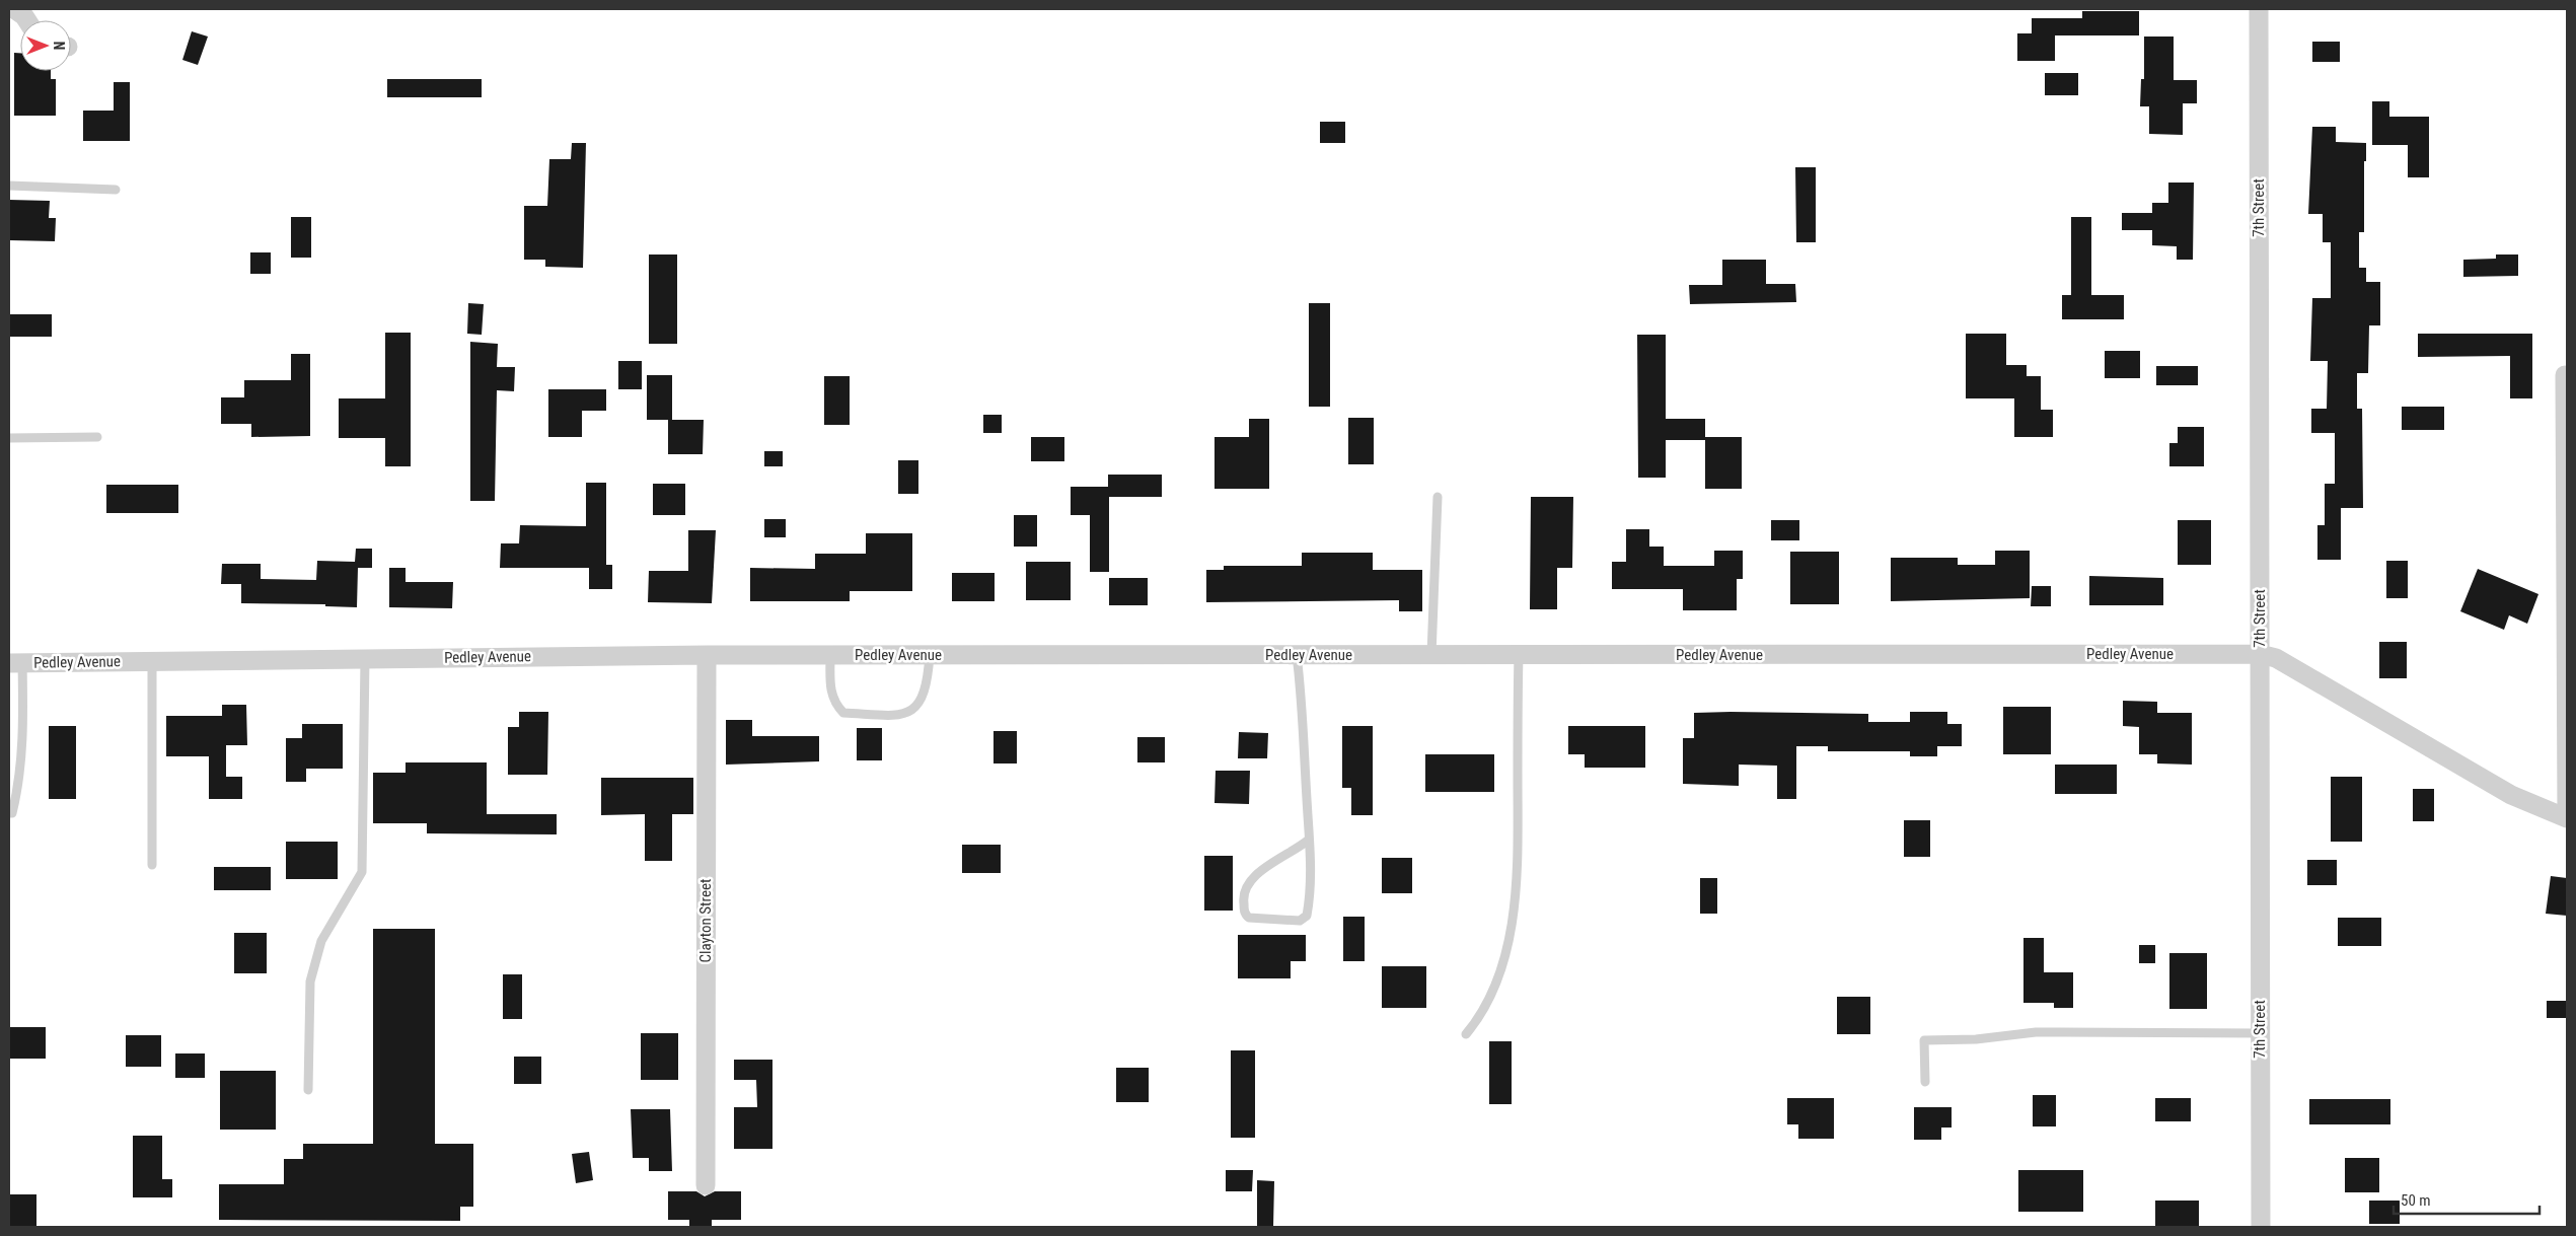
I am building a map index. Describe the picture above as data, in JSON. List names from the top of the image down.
{
  "streets": {
    "street": ["7th Street", "Pedley Avenue", "Clayton Street"]
  },
  "crossings": [
    ["7th Street", "Pedley Avenue"],
    ["Pedley Avenue", "Clayton Street"]
  ],
  "scale_bar": "50 m",
  "north": "right"
}
